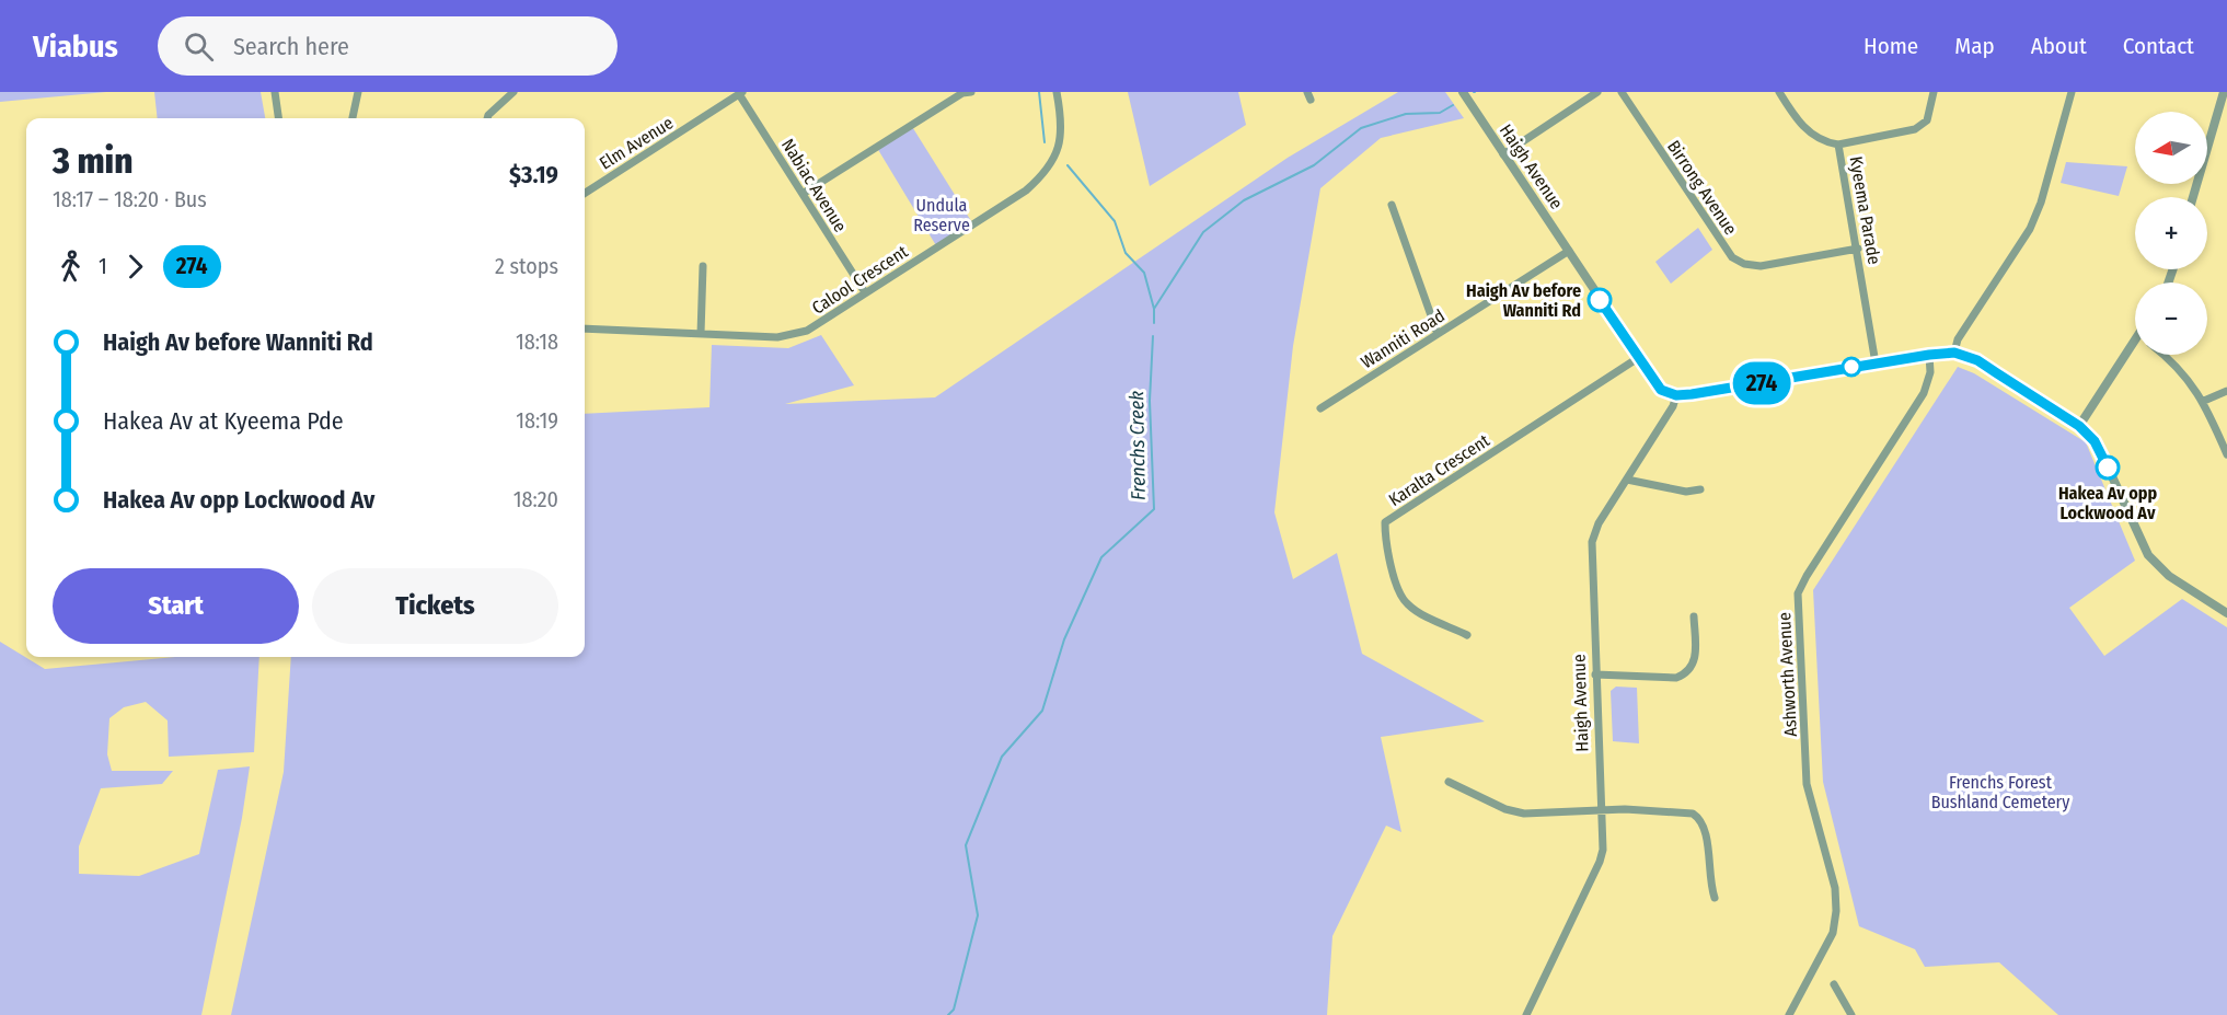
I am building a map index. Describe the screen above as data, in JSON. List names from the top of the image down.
{
  "streets": {
    "street": [
      "Elm Avenue",
      "Haigh Avenue",
      "Nabiac Avenue",
      "Birrong Avenue",
      "Kyeema Parade",
      "Calool Crescent",
      "Wanniti Road",
      "Karalta Crescent",
      "Ashworth Avenue"
    ]
  },
  "crossings": [
    ["Elm Avenue", "Nabiac Avenue"],
    ["Haigh Avenue", "Wanniti Road"],
    ["Haigh Avenue", "Karalta Crescent"],
    ["Nabiac Avenue", "Calool Crescent"],
    ["Birrong Avenue", "Kyeema Parade"]
  ],
  "water": ["Frenchs Creek"],
  "parks": ["Undula Reserve", "Frenchs Forest Bushland Cemetery"],
  "places": ["Haigh Av before Wanniti Rd", "Hakea Av opp Lockwood Av"],
  "lines": ["bus line 274"],
  "north": "left",
  "page": {
    "header": "Viabus",
    "search": "Search here",
    "nav": [
      "Home",
      "Map",
      "About",
      "Contact"
    ],
    "on_map": "274",
    "map_buttons": ["+", "−"],
    "heading": ["3 min", "18:17 – 18:20 · Bus", "$3.19"],
    "legs": ["1", "274", "2 stops"],
    "list": [
      {
        "name": "Haigh Av before Wanniti Rd",
        "value": "18:18"
      },
      {
        "name": "Hakea Av at Kyeema Pde",
        "value": "18:19"
      },
      {
        "name": "Hakea Av opp Lockwood Av",
        "value": "18:20"
      }
    ],
    "buttons": ["Start", "Tickets"]
  }
}
